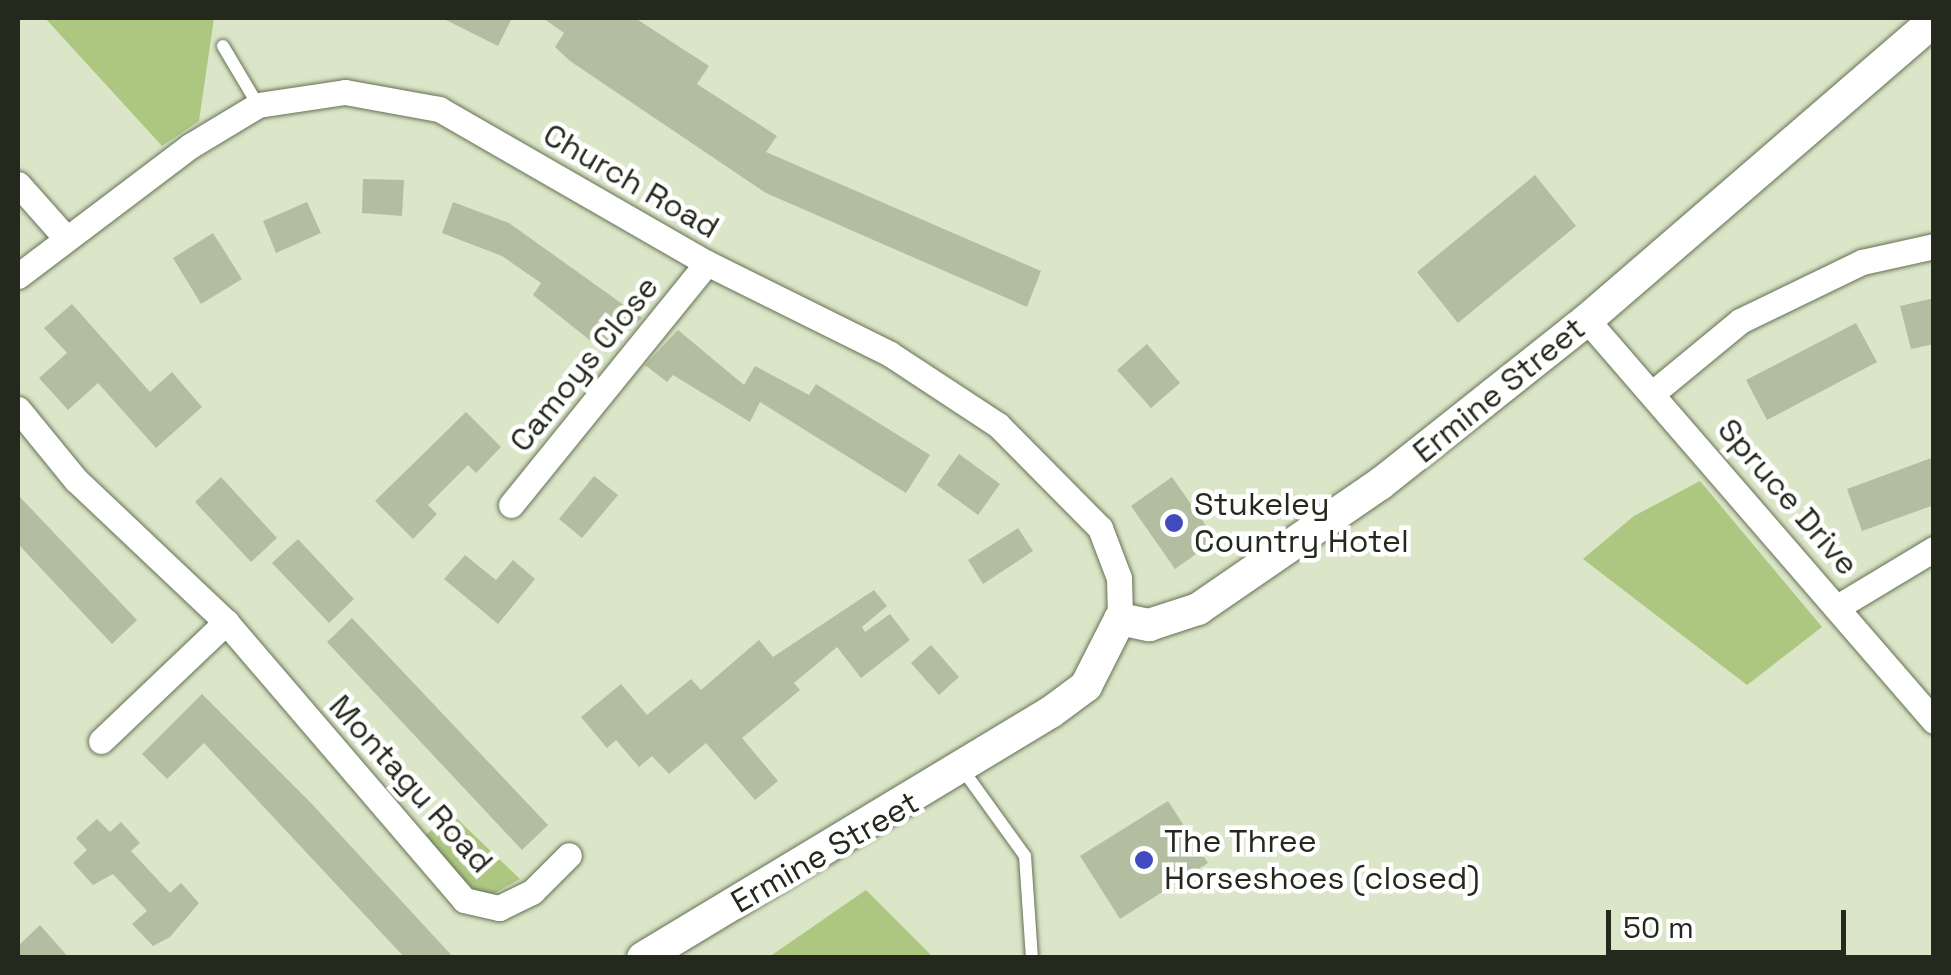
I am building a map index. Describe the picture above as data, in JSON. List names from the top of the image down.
{
  "streets": {
    "street": [
      "Church Road",
      "Camoys Close",
      "Ermine Street",
      "Spruce Drive",
      "Montagu Road"
    ]
  },
  "crossings": [
    ["Church Road", "Camoys Close"],
    ["Church Road", "Ermine Street"],
    ["Ermine Street", "Spruce Drive"]
  ],
  "places": ["Stukeley Country Hotel", "The Three Horseshoes (closed)"],
  "scale_bar": "50 m"
}
